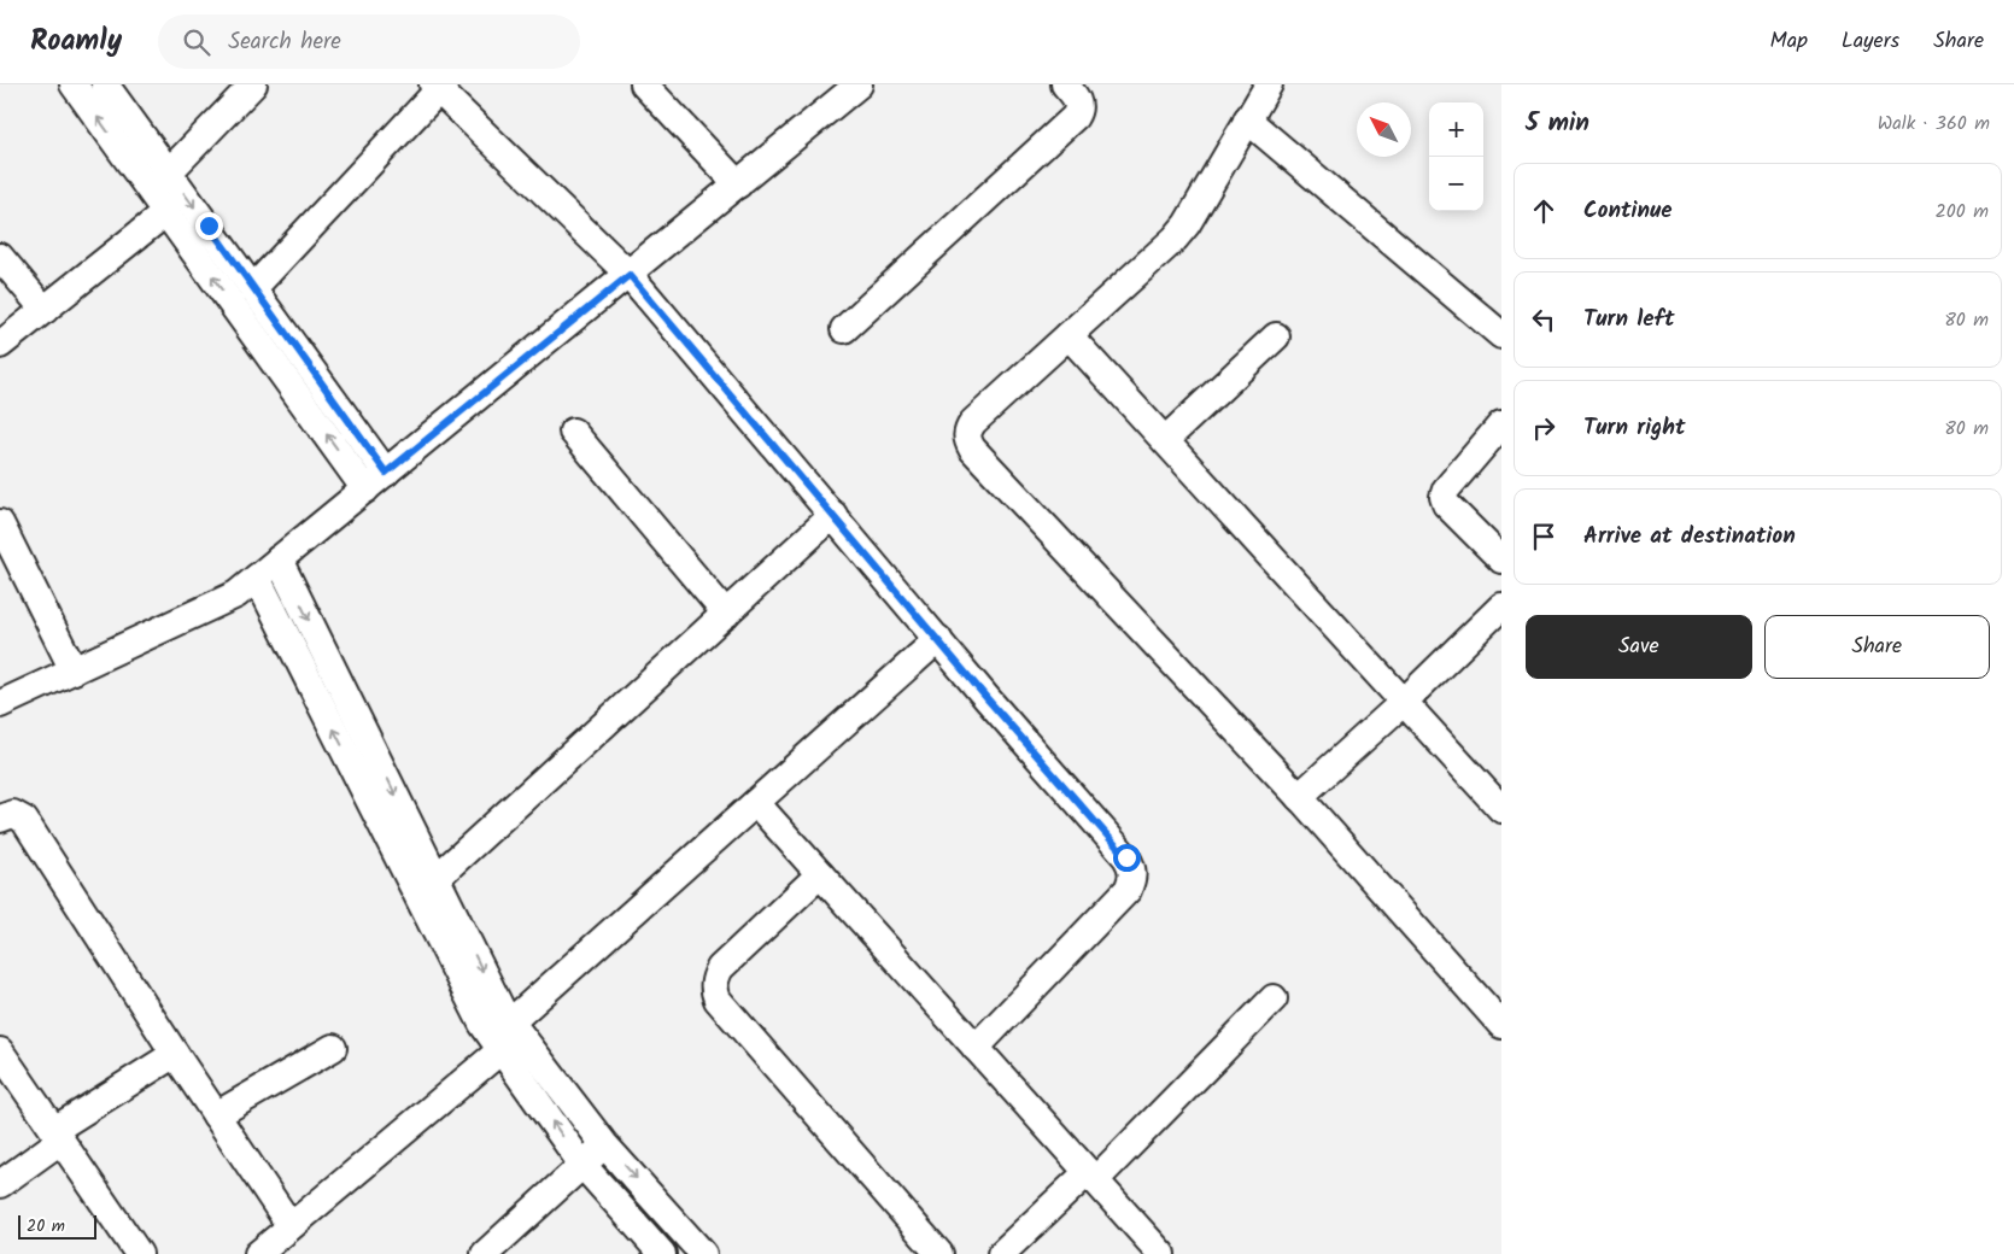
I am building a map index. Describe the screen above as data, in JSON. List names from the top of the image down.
{
  "scale_bar": "20 m",
  "north": "top left",
  "page": {
    "header": "Roamly",
    "search": "Search here",
    "nav": ["Map", "Layers", "Share"],
    "heading": ["5 min", "Walk · 360 m"],
    "map_buttons": ["+", "−"],
    "list": [
      ["Continue", "200 m"],
      ["Turn left", "80 m"],
      ["Turn right", "80 m"],
      "Arrive at destination"
    ],
    "buttons": ["Save", "Share"],
    "scale": "20 m"
  }
}
